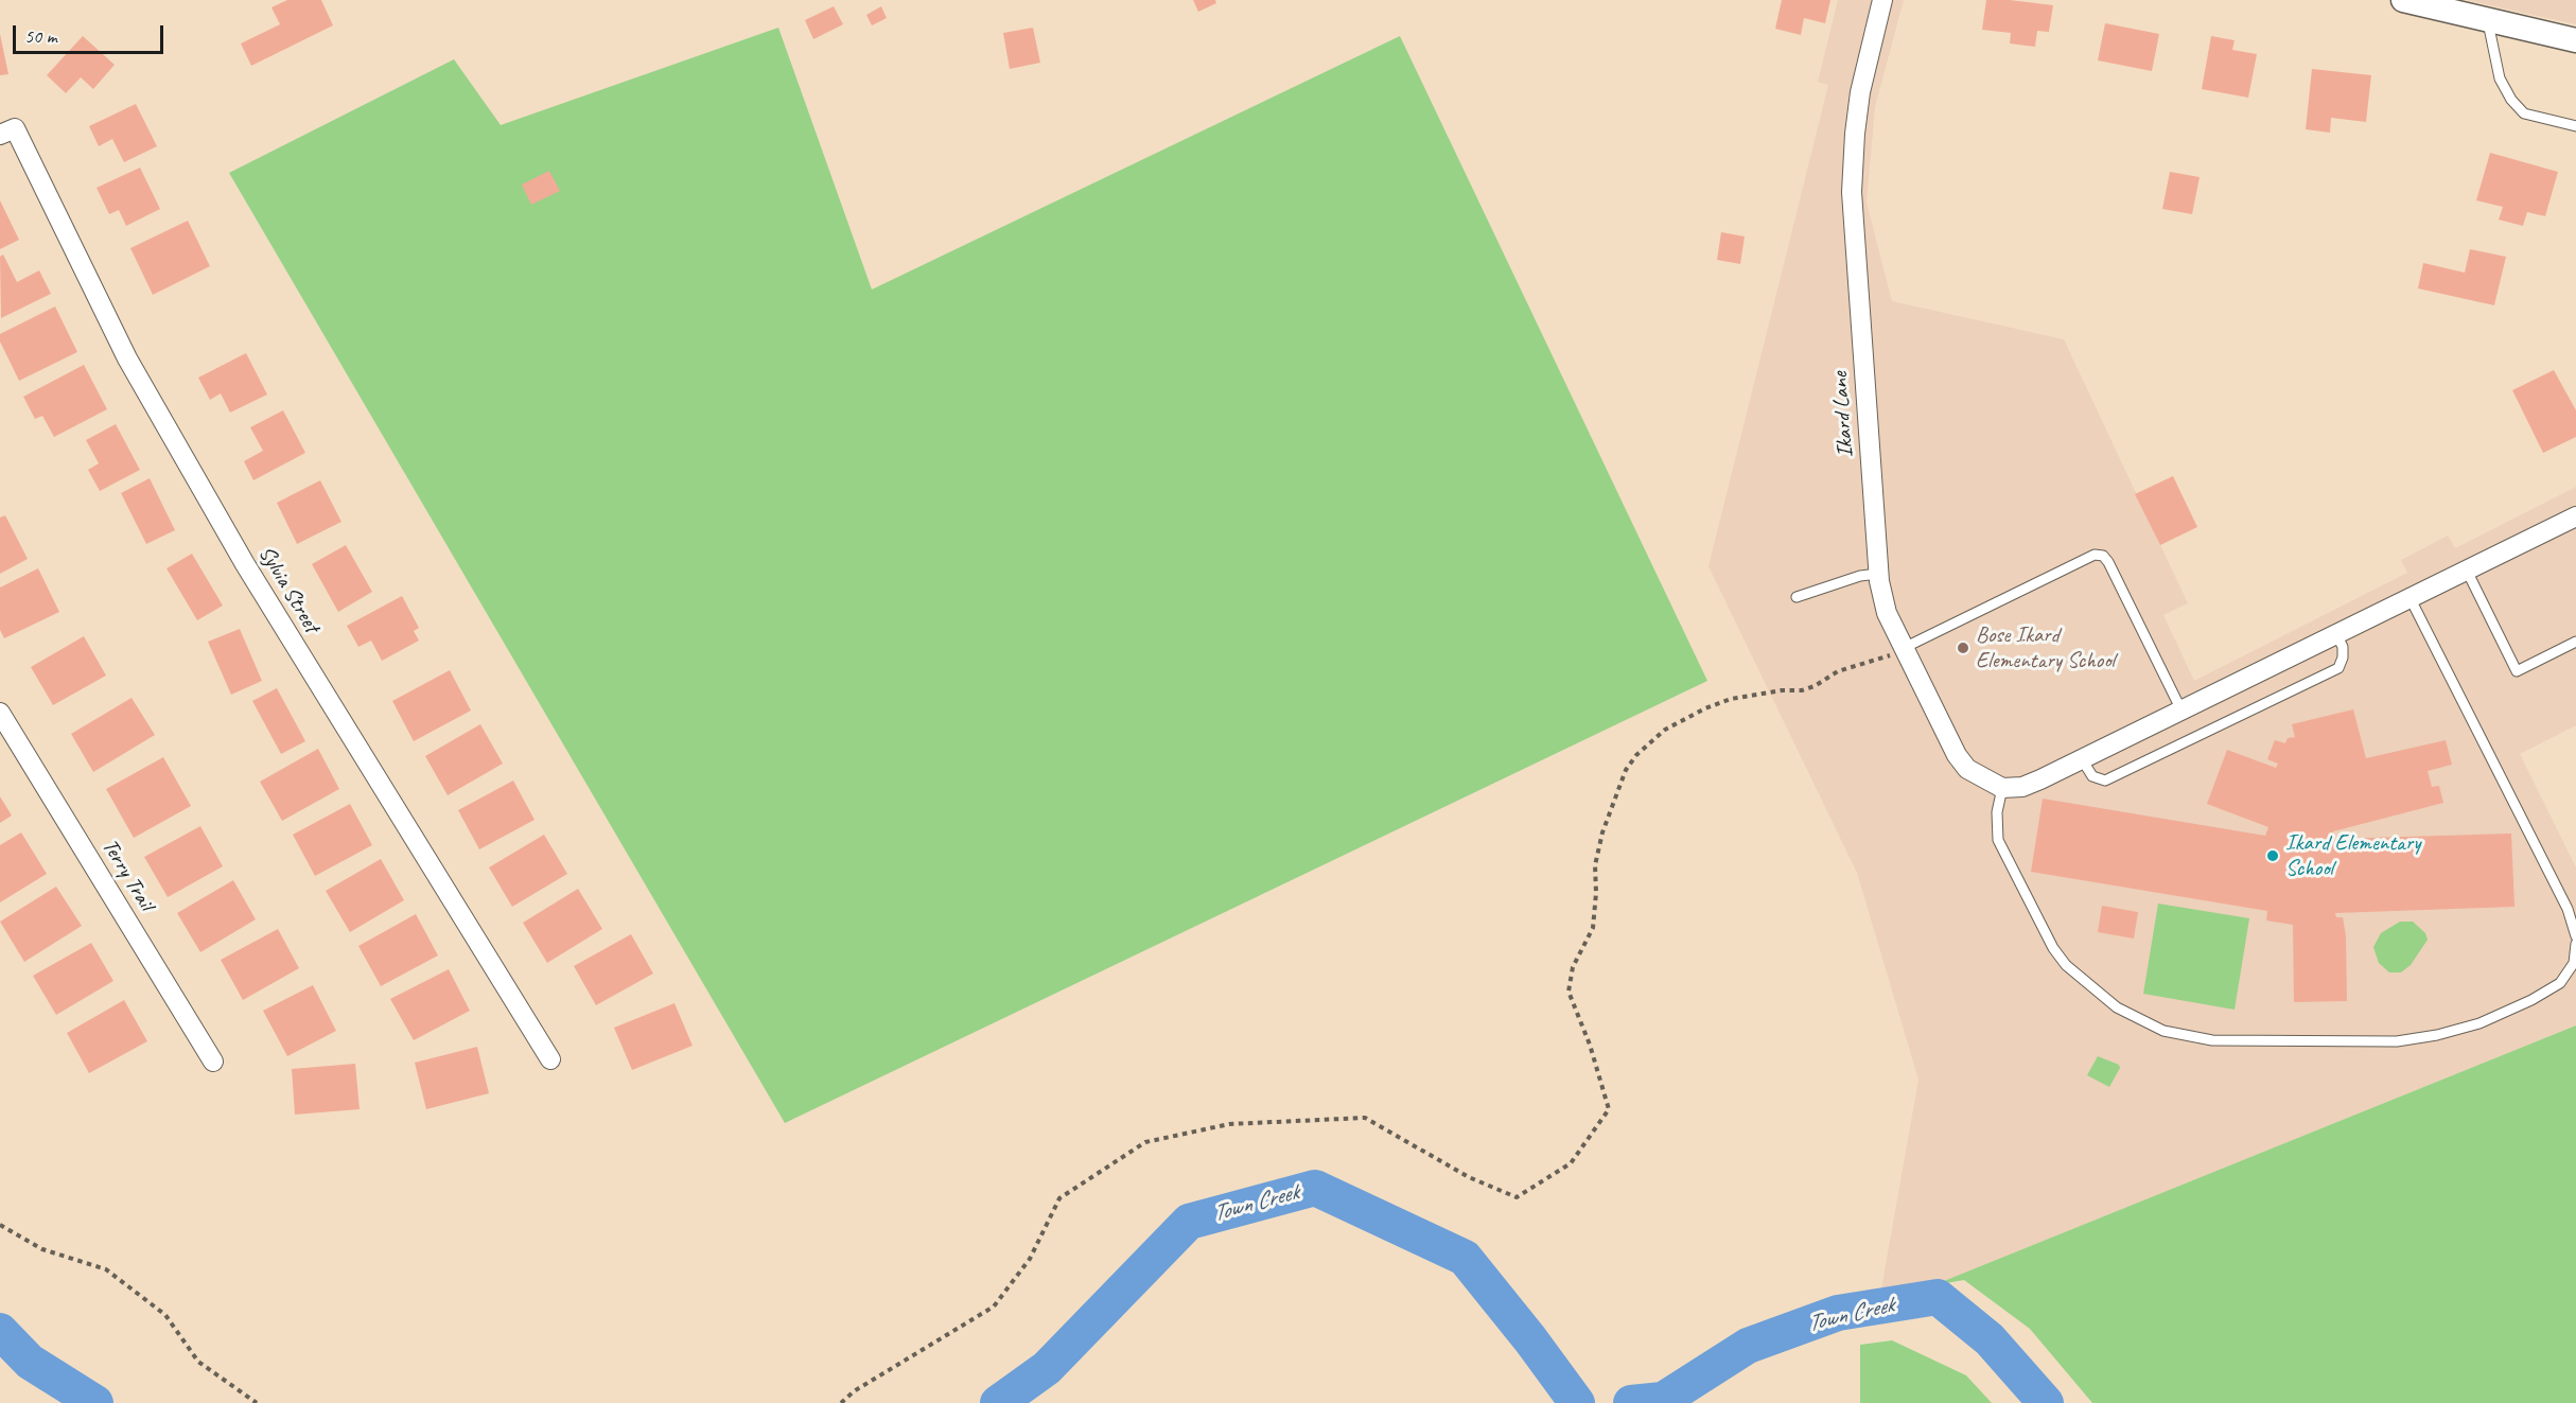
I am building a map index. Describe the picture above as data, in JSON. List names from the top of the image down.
{
  "streets": {
    "street": ["Ikard Lane", "Sylvia Street", "Terry Trail"]
  },
  "water": ["Town Creek"],
  "places": ["Bose Ikard Elementary School", "Ikard Elementary School"],
  "scale_bar": "50 m"
}
